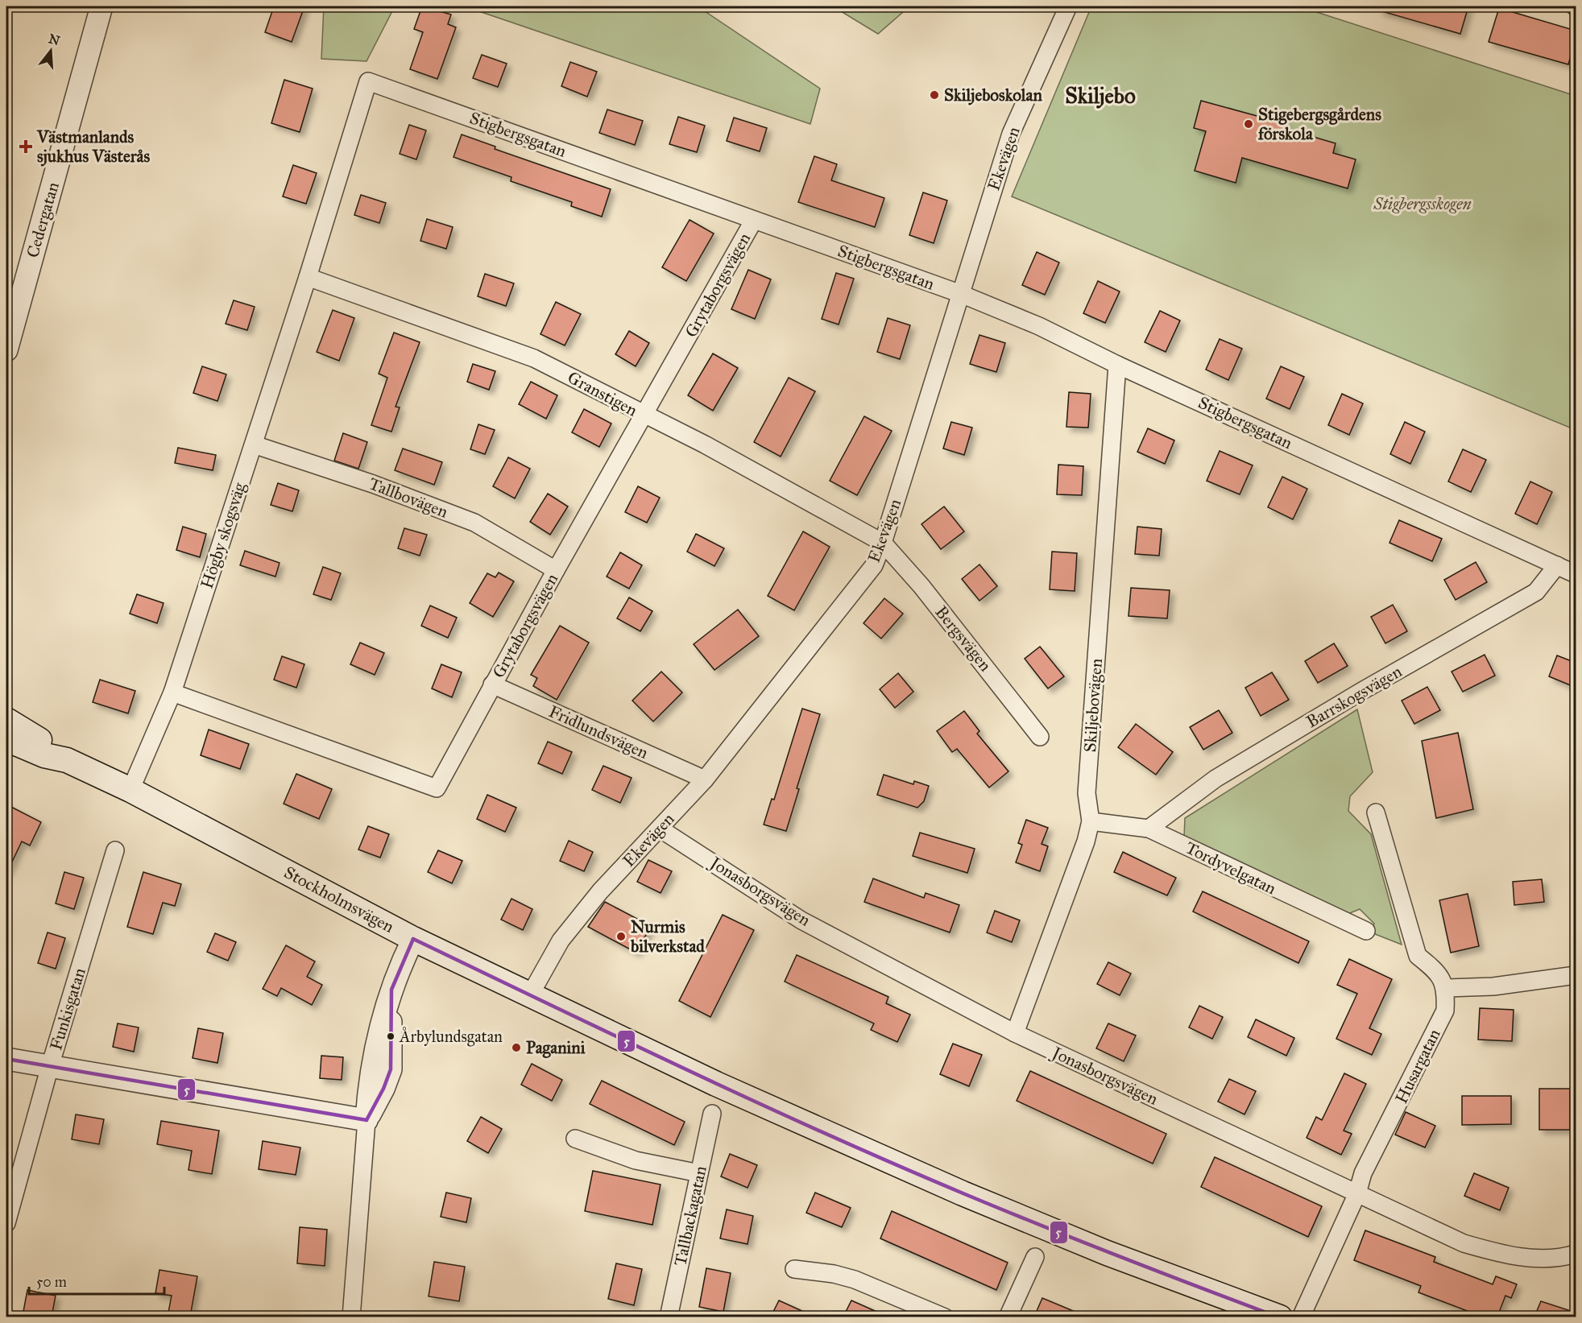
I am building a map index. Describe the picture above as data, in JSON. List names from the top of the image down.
{
  "streets": {
    "main road": ["Stockholmsvägen"],
    "street": [
      "Stigbergsgatan",
      "Ekevägen",
      "Cedergatan",
      "Grytaborgsvägen",
      "Granstigen",
      "Tallbovägen",
      "Högby skogsväg",
      "Bergsvägen",
      "Barrskogsvägen",
      "Skiljebovägen",
      "Fridlundsvägen",
      "Tordyvelgatan",
      "Jonasborgsvägen",
      "Funkisgatan",
      "Husargatan",
      "Tallbackagatan"
    ]
  },
  "crossings": [
    ["Stigbergsgatan", "Ekevägen"],
    ["Stigbergsgatan", "Grytaborgsvägen"],
    ["Stigbergsgatan", "Granstigen"],
    ["Stigbergsgatan", "Högby skogsväg"],
    ["Stigbergsgatan", "Barrskogsvägen"],
    ["Stigbergsgatan", "Skiljebovägen"],
    ["Ekevägen", "Granstigen"],
    ["Ekevägen", "Bergsvägen"],
    ["Ekevägen", "Fridlundsvägen"],
    ["Ekevägen", "Jonasborgsvägen"],
    ["Ekevägen", "Stockholmsvägen"],
    ["Grytaborgsvägen", "Granstigen"],
    ["Grytaborgsvägen", "Tallbovägen"],
    ["Grytaborgsvägen", "Högby skogsväg"],
    ["Grytaborgsvägen", "Fridlundsvägen"],
    ["Granstigen", "Högby skogsväg"],
    ["Granstigen", "Bergsvägen"],
    ["Tallbovägen", "Högby skogsväg"],
    ["Högby skogsväg", "Stockholmsvägen"],
    ["Barrskogsvägen", "Tordyvelgatan"],
    ["Skiljebovägen", "Tordyvelgatan"],
    ["Skiljebovägen", "Jonasborgsvägen"],
    ["Jonasborgsvägen", "Husargatan"]
  ],
  "districts": ["Skiljebo"],
  "parks": ["Stigbergsskogen"],
  "places": {
    "other": [
      "Skiljeboskolan",
      "Stigebergsgårdens förskola",
      "Nurmis bilverkstad",
      "Årbylundsgatan",
      "Paganini"
    ],
    "health": ["Västmanlands sjukhus Västerås"]
  },
  "lines": ["transit line 5"],
  "scale_bar": "50 m",
  "north": "top"
}
